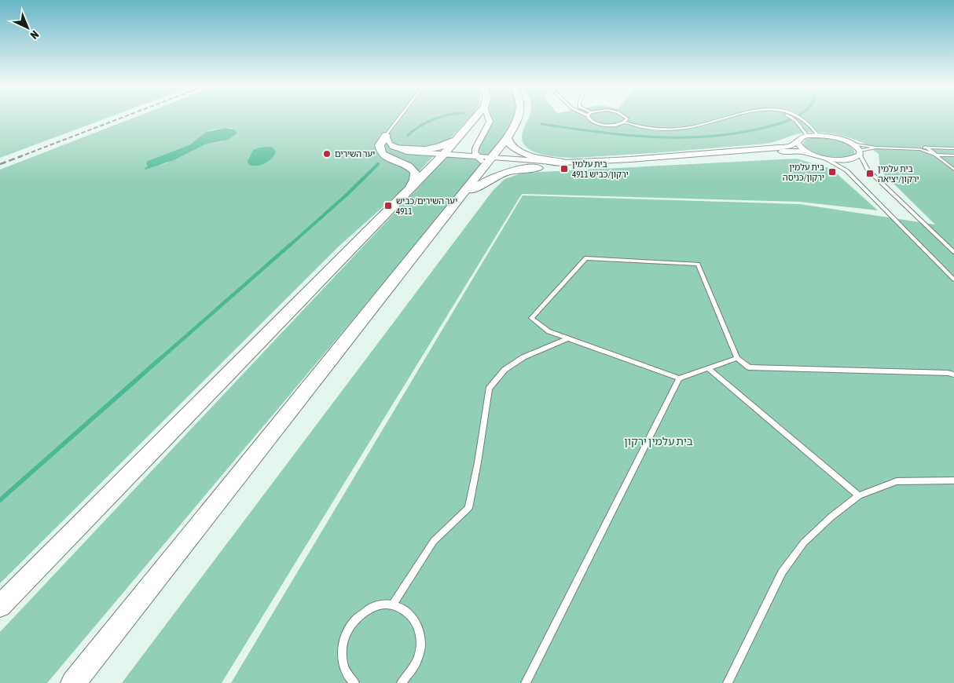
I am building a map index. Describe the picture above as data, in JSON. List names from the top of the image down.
{
  "parks": ["בית עלמין ירקון"],
  "places": {
    "other": ["יער השירים"],
    "transit": [
      "בית עלמין ירקון/כביש 4911",
      "בית עלמין ירקון/כניסה",
      "בית עלמין ירקון/יציאה",
      "יער השירים/כביש 4911"
    ]
  },
  "north": "bottom right"
}
